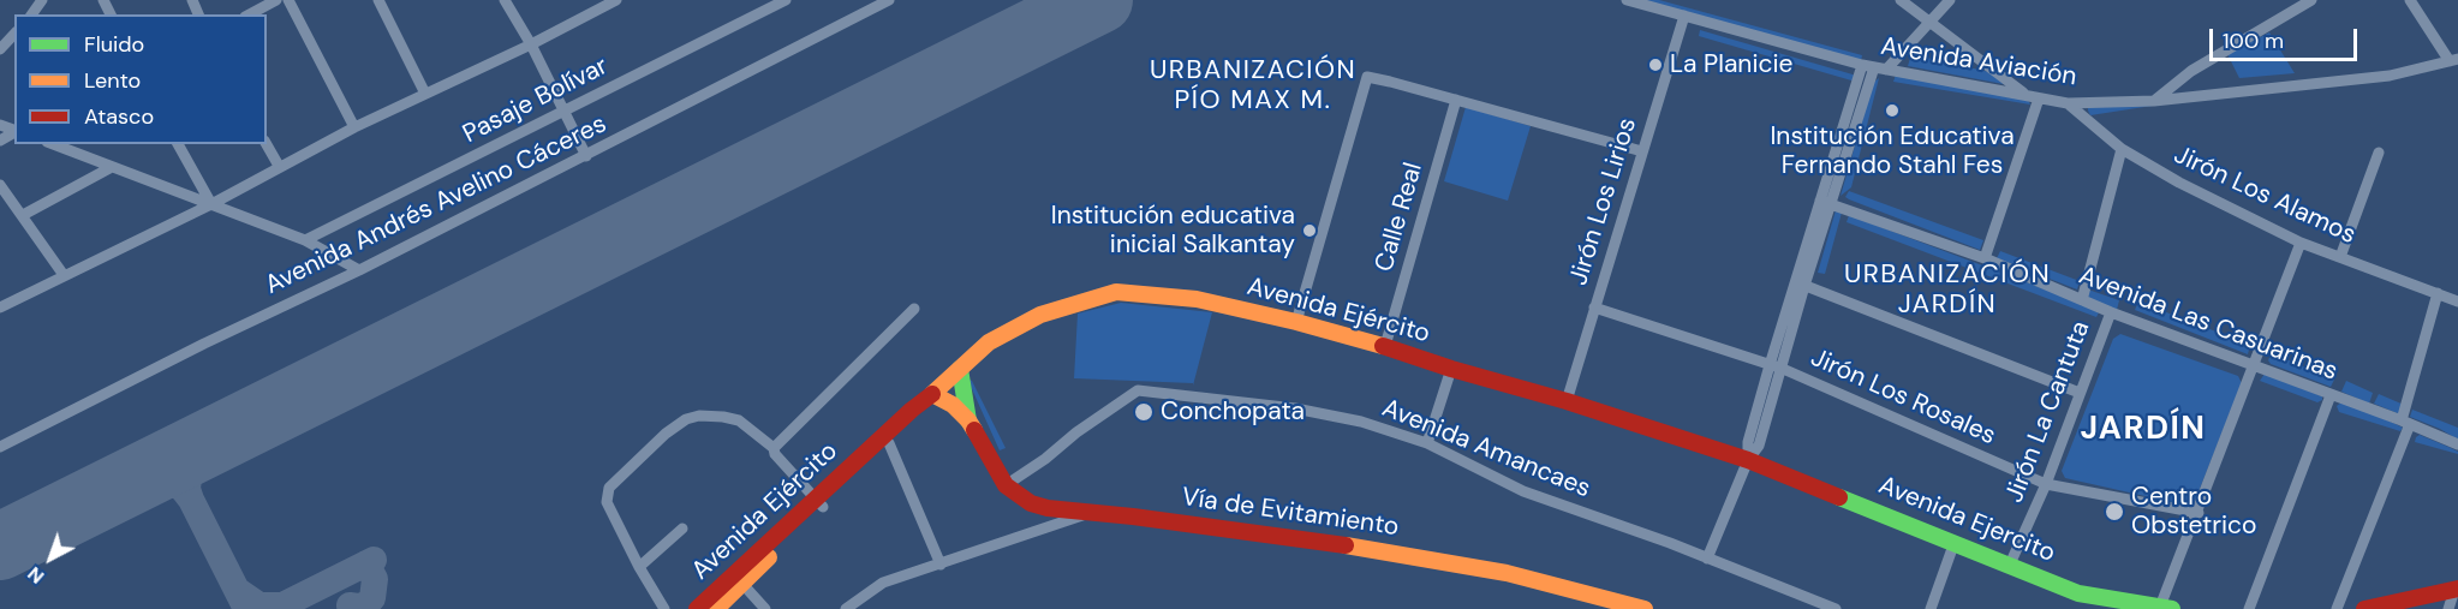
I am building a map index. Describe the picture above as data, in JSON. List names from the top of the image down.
{
  "streets": {
    "main road": ["Avenida Ejército", "Vía de Evitamiento", "Avenida Ejercito"],
    "street": [
      "Avenida Aviación",
      "Pasaje Bolívar",
      "Jirón Los Alamos",
      "Jirón Los Lirios",
      "Avenida Andrés Avelino Cáceres",
      "Calle Real",
      "Avenida Las Casuarinas",
      "Jirón Los Rosales",
      "Jirón La Cantuta",
      "Avenida Amancaes"
    ]
  },
  "crossings": [
    ["Avenida Aviación", "Jirón Los Alamos"],
    ["Avenida Aviación", "Jirón Los Lirios"],
    ["Jirón Los Alamos", "Jirón La Cantuta"],
    ["Jirón Los Lirios", "Avenida Ejército"],
    ["Jirón Los Lirios", "Jirón Los Rosales"],
    ["Calle Real", "Avenida Ejército"],
    ["Avenida Ejército", "Vía de Evitamiento"],
    ["Avenida Ejército", "Avenida Ejercito"],
    ["Avenida Las Casuarinas", "Jirón La Cantuta"],
    ["Jirón Los Rosales", "Jirón La Cantuta"],
    ["Jirón La Cantuta", "Avenida Ejercito"],
    ["Avenida Amancaes", "Vía de Evitamiento"]
  ],
  "districts": ["URBANIZACIÓN PÍO MAX M.", "URBANIZACIÓN JARDÍN", "JARDÍN"],
  "places": [
    "La Planicie",
    "Institución Educativa Fernando Stahl Fes",
    "Institución educativa inicial Salkantay",
    "Conchopata",
    "Centro Obstetrico"
  ],
  "legend": ["Fluido", "Lento", "Atasco"],
  "scale_bar": "100 m",
  "north": "bottom left"
}
